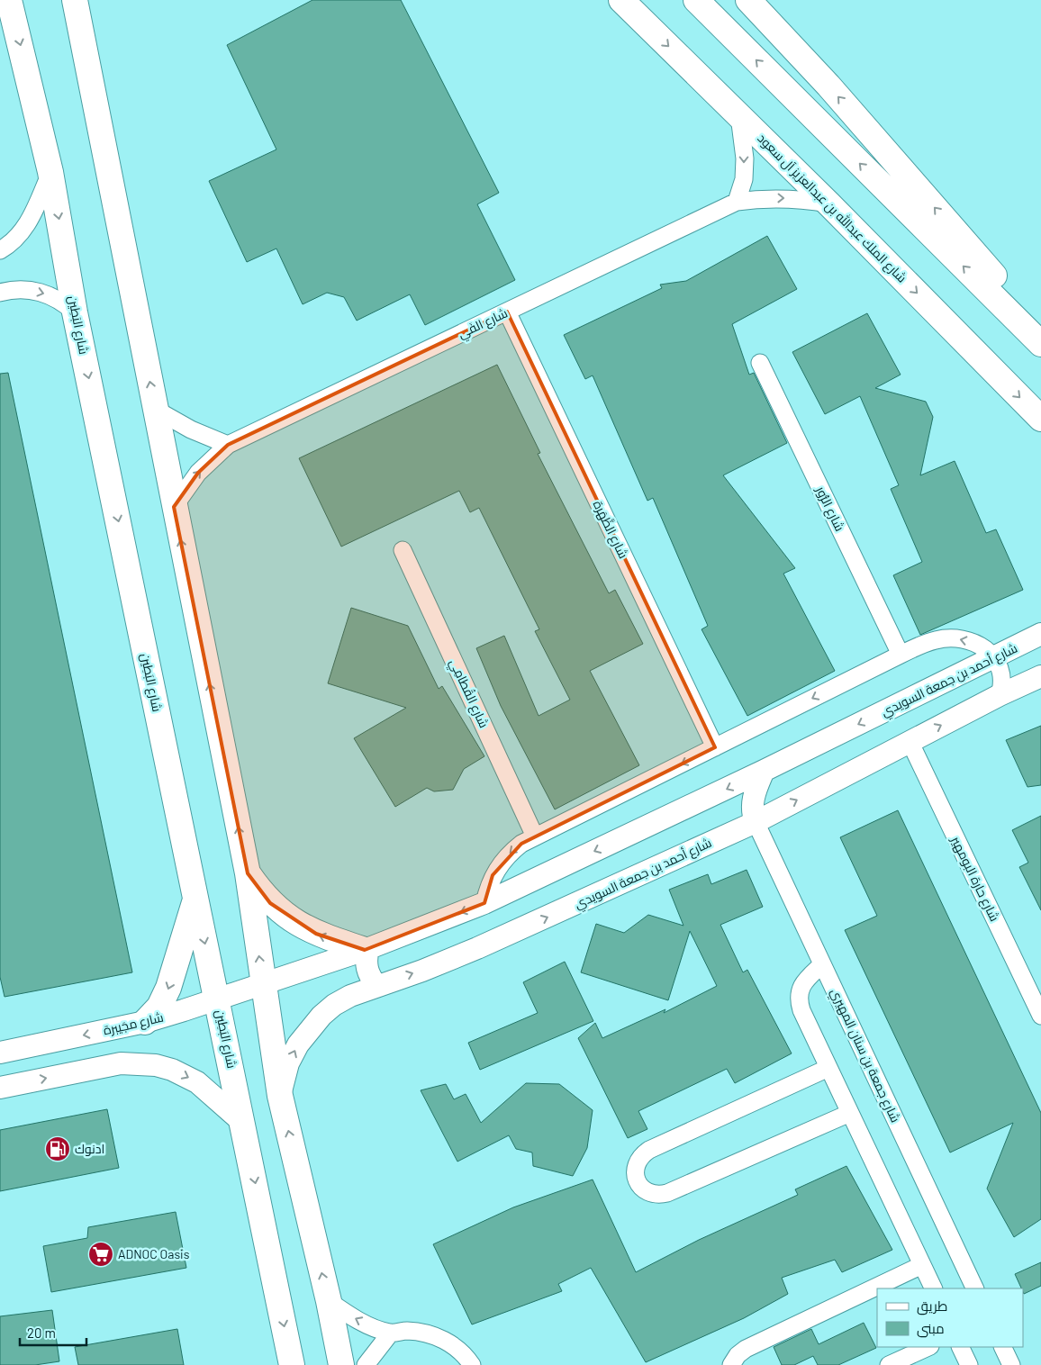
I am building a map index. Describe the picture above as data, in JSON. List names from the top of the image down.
{
  "streets": {
    "main road": ["شارع الملك عبدالله بن عبدالعزيز آل سعود", "شارع البَطِين"],
    "street": [
      "شارع الفَي",
      "شارع الزُّور",
      "شارع الظَّهَرة",
      "شارع أحمد بن جمعة السويدي",
      "شارع القُطامِي",
      "شارع حارة البومهير",
      "شارع مجَيبرة",
      "شارع جمعة بن سنان المهيري"
    ]
  },
  "crossings": [
    ["شارع الملك عبدالله بن عبدالعزيز آل سعود", "شارع الفَي"],
    ["شارع الفَي", "شارع الظَّهَرة"],
    ["شارع البَطِين", "شارع مجَيبرة"],
    ["شارع أحمد بن جمعة السويدي", "شارع حارة البومهير"],
    ["شارع أحمد بن جمعة السويدي", "شارع مجَيبرة"],
    ["شارع أحمد بن جمعة السويدي", "شارع جمعة بن سنان المهيري"]
  ],
  "one_way": ["شارع مجَيبرة"],
  "places": {
    "fuel station": ["ادنوك"],
    "supermarket": ["ADNOC Oasis"]
  },
  "legend": ["طريق", "مبنى"],
  "scale_bar": "20 m"
}
